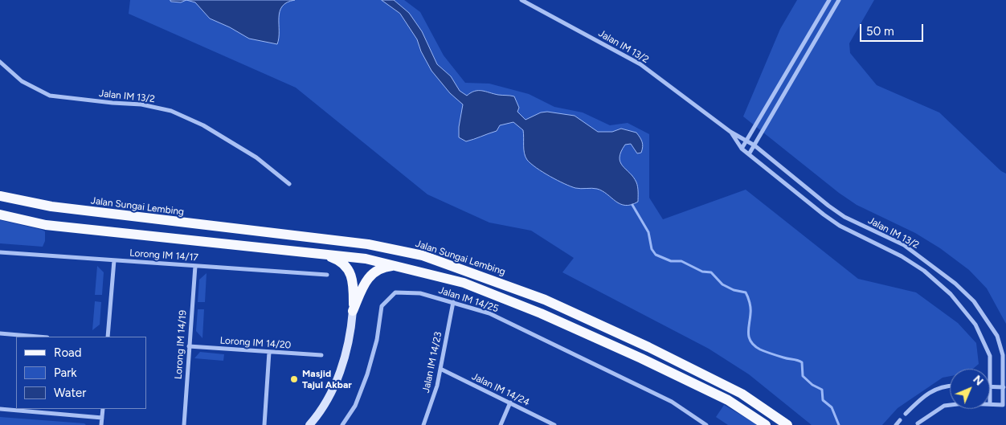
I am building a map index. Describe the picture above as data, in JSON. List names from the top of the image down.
{
  "streets": {
    "main road": ["Jalan Sungai Lembing"],
    "street": [
      "Jalan IM 13/2",
      "Lorong IM 14/17",
      "Jalan IM 14/25",
      "Lorong IM 14/20",
      "Lorong IM 14/19",
      "Jalan IM 14/23",
      "Jalan IM 14/24"
    ]
  },
  "crossings": [
    ["Lorong IM 14/17", "Lorong IM 14/19"],
    ["Jalan IM 14/25", "Jalan IM 14/23"],
    ["Lorong IM 14/20", "Lorong IM 14/19"],
    ["Jalan IM 14/23", "Jalan IM 14/24"]
  ],
  "places": ["Masjid Tajul Akbar"],
  "legend": ["Road", "Park", "Water"],
  "scale_bar": "50 m",
  "north": "top right"
}
